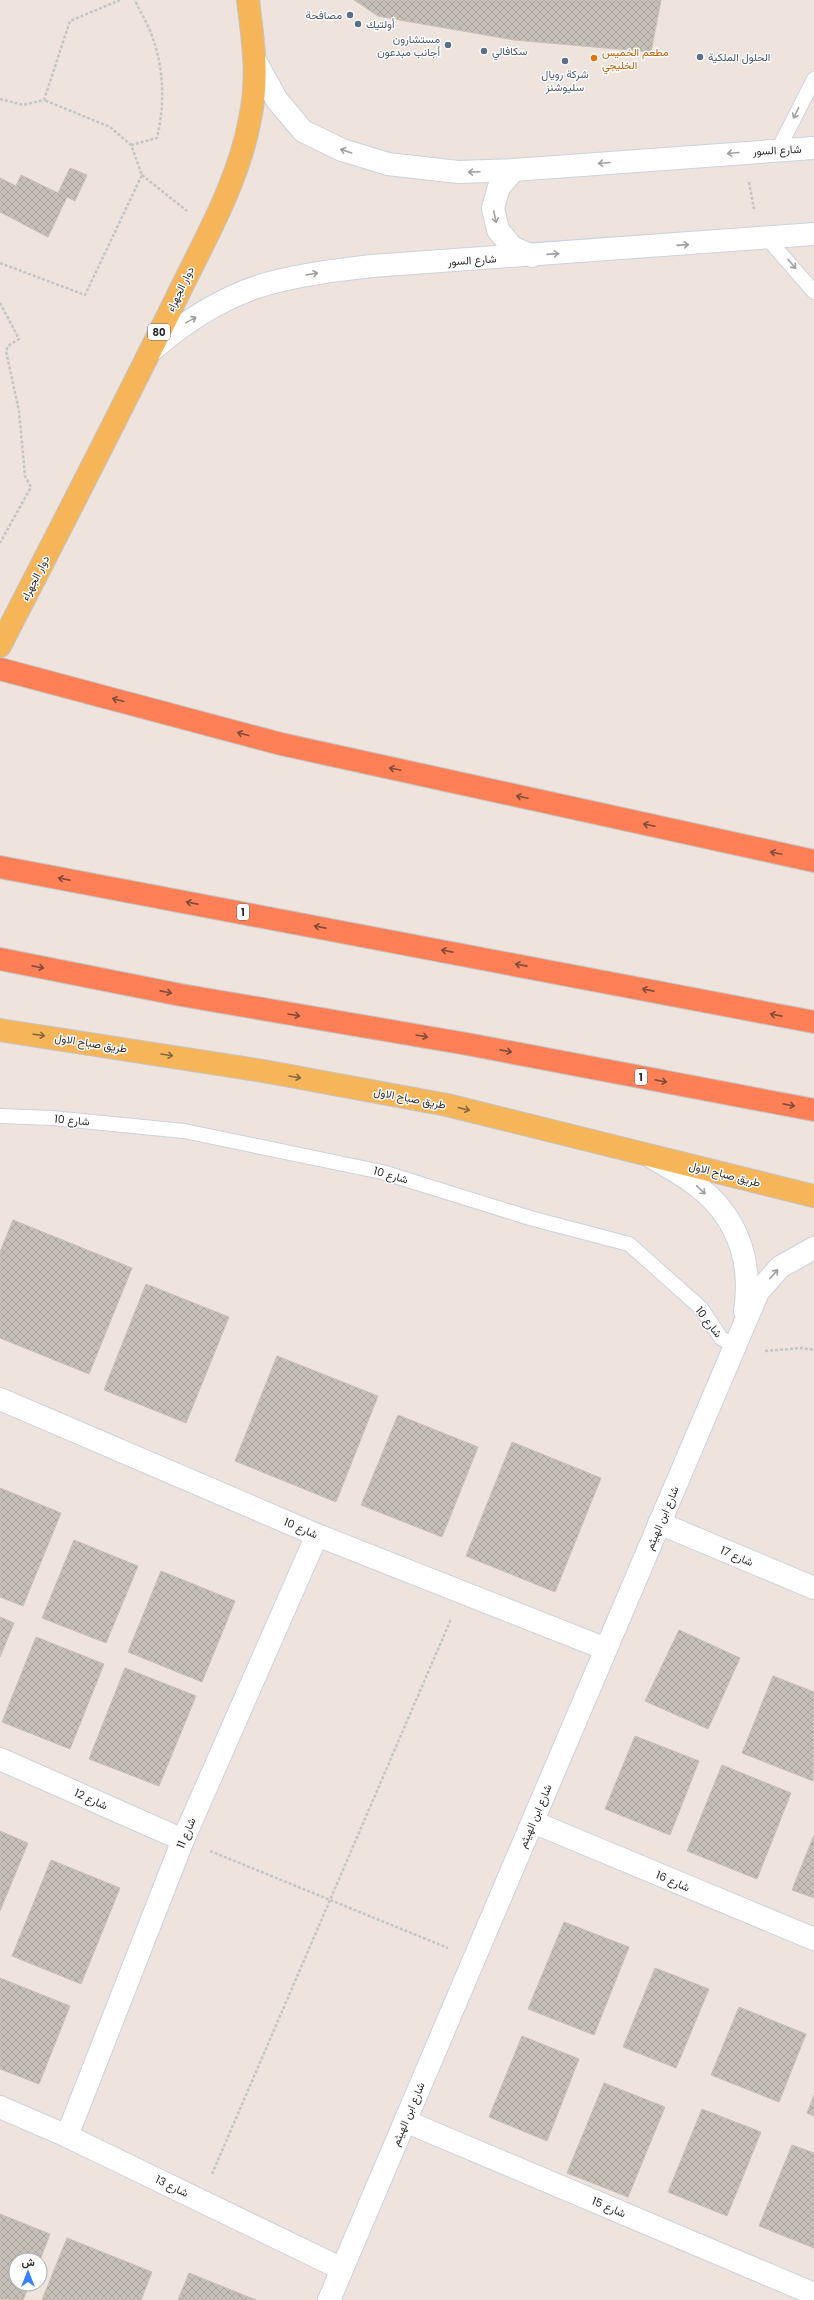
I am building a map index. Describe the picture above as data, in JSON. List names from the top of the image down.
{
  "streets": {
    "highway": ["1"],
    "main road": ["دوار الجهراء", "80", "طريق صباح الاول"],
    "street": [
      "شارع السور",
      "شارع 10",
      "شارع ابن الهيثم",
      "شارع 17",
      "شارع 12",
      "شارع 11",
      "شارع 16",
      "شارع 13",
      "شارع 15"
    ]
  },
  "crossings": [
    ["شارع السور", "دوار الجهراء"],
    ["طريق صباح الاول", "شارع ابن الهيثم"],
    ["شارع 10", "شارع ابن الهيثم"],
    ["شارع 10", "شارع 11"],
    ["شارع ابن الهيثم", "شارع 17"],
    ["شارع ابن الهيثم", "شارع 16"],
    ["شارع ابن الهيثم", "شارع 13"],
    ["شارع ابن الهيثم", "شارع 15"],
    ["شارع 12", "شارع 11"],
    ["شارع 11", "شارع 13"]
  ],
  "one_way": ["طريق صباح الاول"],
  "places": [
    "مصافحة",
    "أولتيك",
    "مستشارون أجانب مبدعون",
    "سكافالي",
    "الحلول الملكية",
    "مطعم الخميس الخليجي",
    "شركة رويال سليوشنز"
  ],
  "north": "top"
}
